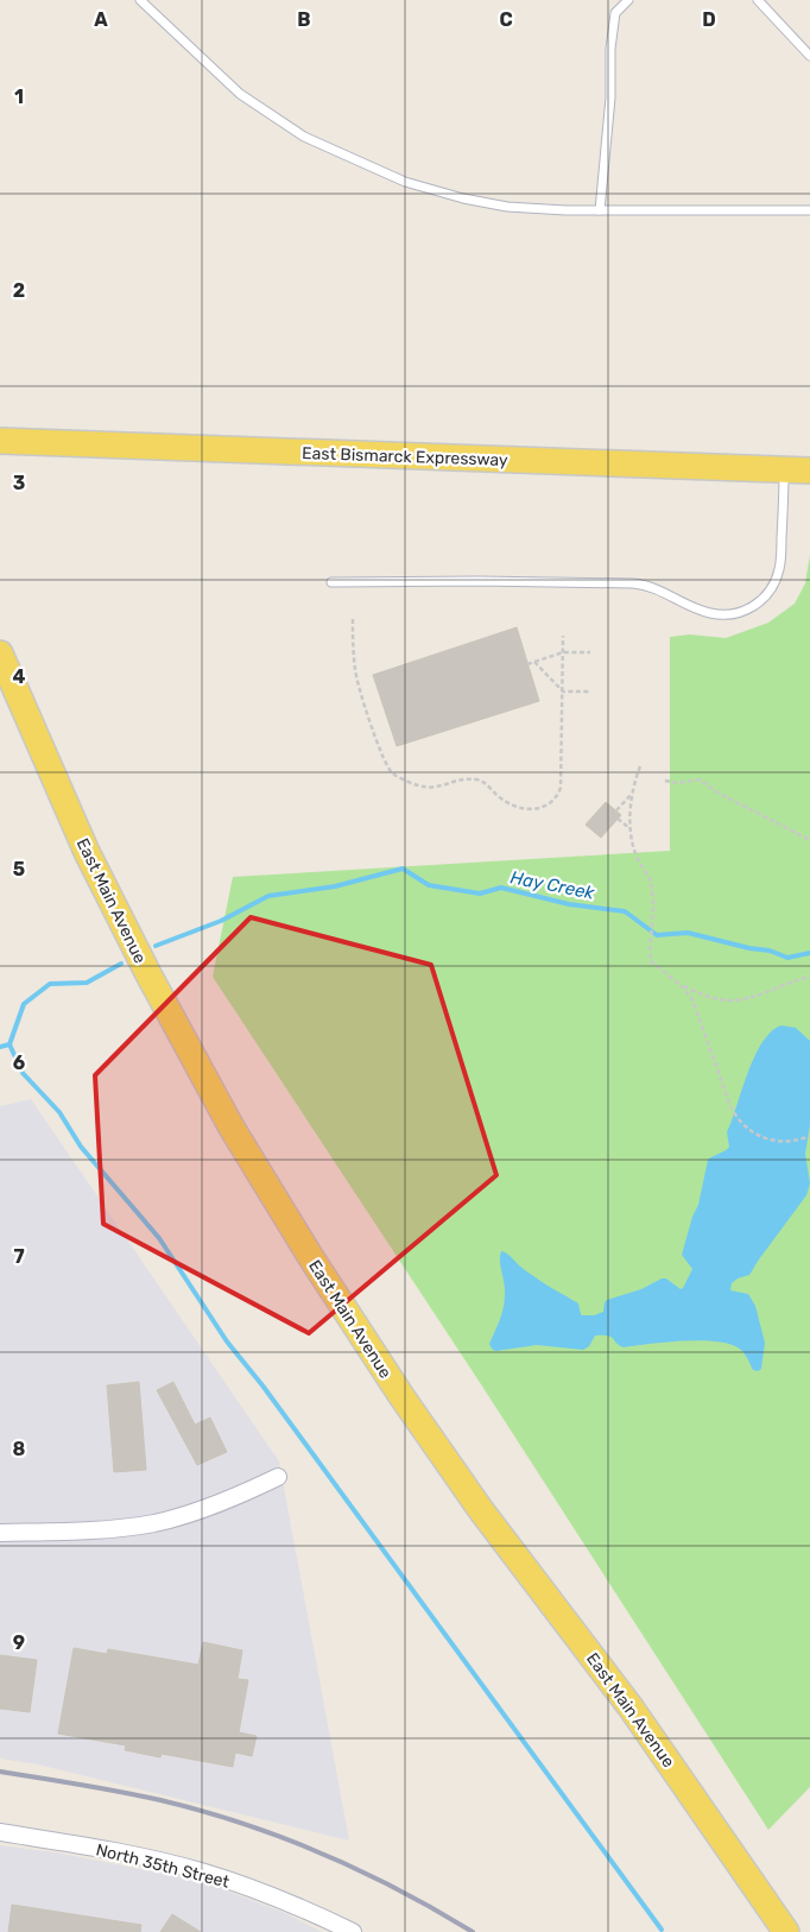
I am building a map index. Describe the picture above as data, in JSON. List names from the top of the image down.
{
  "streets": {
    "main road": ["East Bismarck Expressway", "East Main Avenue"],
    "street": ["North 35th Street"]
  },
  "water": ["Hay Creek"],
  "grid": {
    "columns": [
      "A",
      "B",
      "C",
      "D"
    ],
    "rows": [
      "1",
      "2",
      "3",
      "4",
      "5",
      "6",
      "7",
      "8",
      "9"
    ]
  }
}
